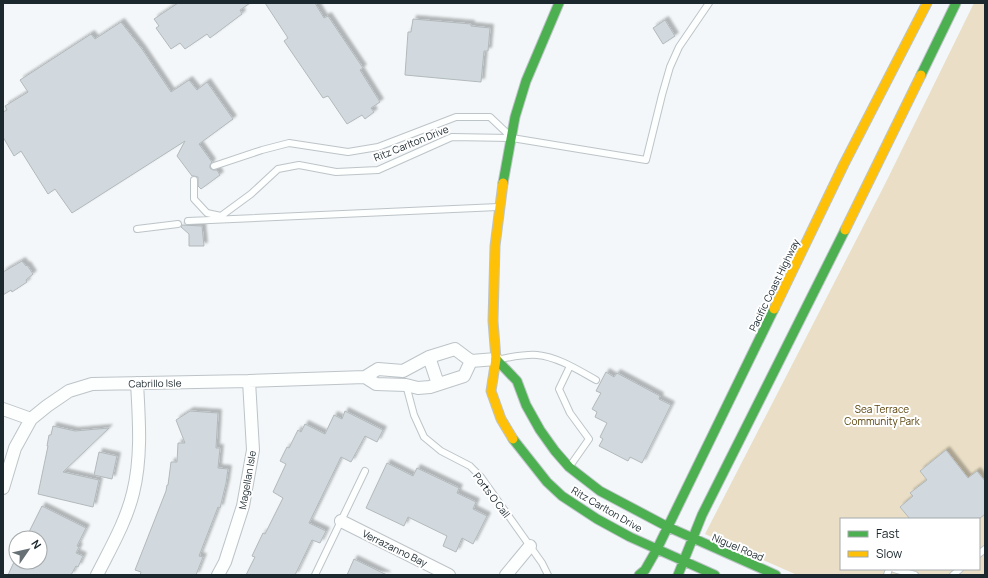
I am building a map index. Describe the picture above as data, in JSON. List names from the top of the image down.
{
  "streets": {
    "main road": ["Ritz Carlton Drive", "Pacific Coast Highway", "Niguel Road"],
    "street": ["Cabrillo Isle", "Magellan Isle", "Verrazanno Bay"],
    "lane": ["Ports O Call"]
  },
  "crossings": [
    ["Ritz Carlton Drive", "Pacific Coast Highway"],
    ["Ritz Carlton Drive", "Niguel Road"],
    ["Cabrillo Isle", "Magellan Isle"],
    ["Cabrillo Isle", "Ports O Call"]
  ],
  "parks": ["Sea Terrace Community Park"],
  "legend": ["Fast", "Slow"],
  "north": "top right"
}
